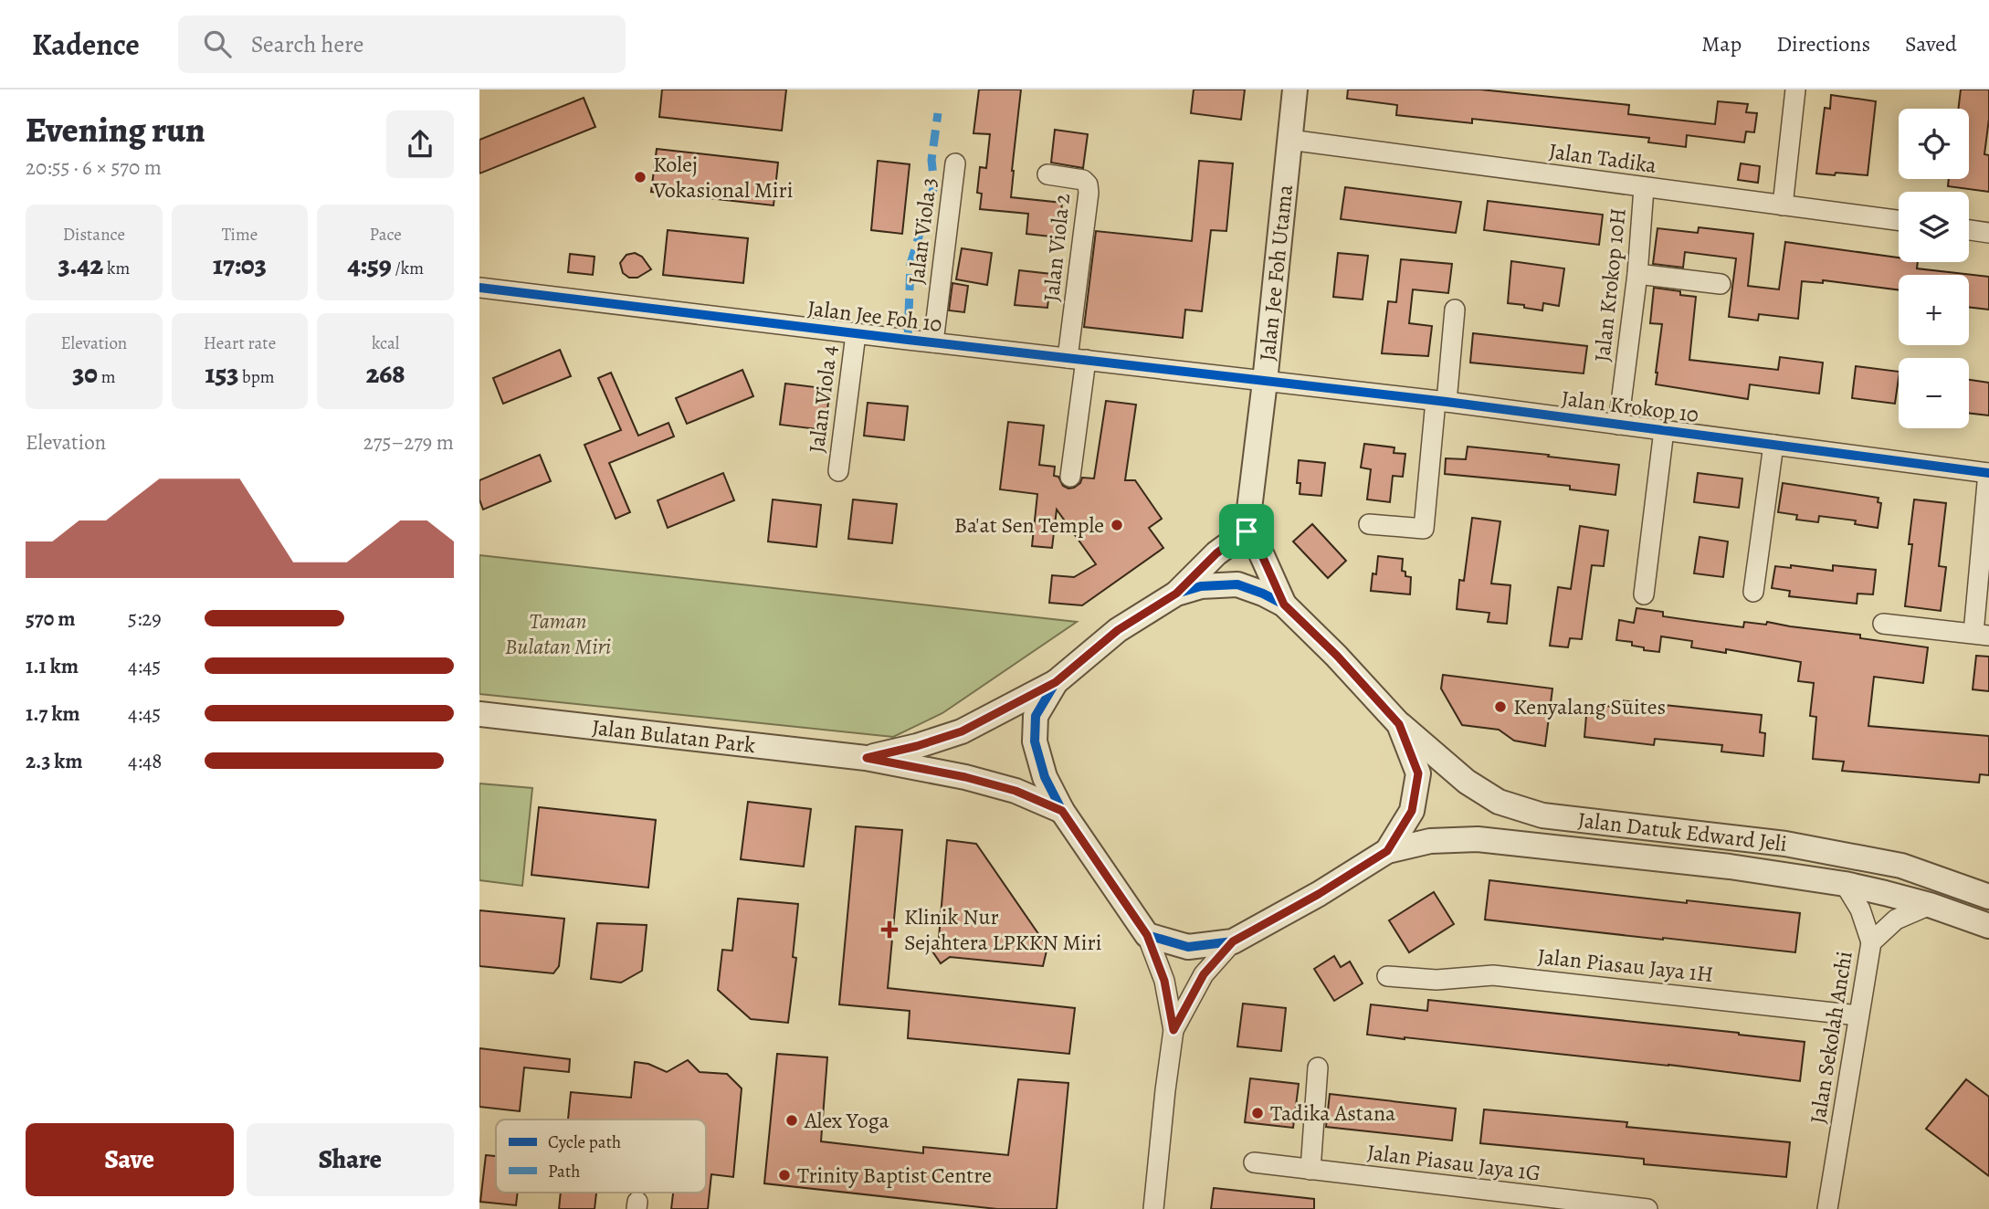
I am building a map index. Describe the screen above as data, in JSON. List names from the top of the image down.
{
  "streets": {
    "street": [
      "Jalan Tadika",
      "Jalan Viola 3",
      "Jalan Viola 2",
      "Jalan Jee Foh Utama",
      "Jalan Krokop 10H",
      "Jalan Jee Foh 10",
      "Jalan Viola 4",
      "Jalan Krokop 10",
      "Jalan Bulatan Park",
      "Jalan Datuk Edward Jeli",
      "Jalan Piasau Jaya 1H",
      "Jalan Sekolah Anchi",
      "Jalan Piasau Jaya 1G"
    ]
  },
  "crossings": [
    ["Jalan Tadika", "Jalan Jee Foh Utama"],
    ["Jalan Tadika", "Jalan Krokop 10H"],
    ["Jalan Viola 3", "Jalan Jee Foh 10"],
    ["Jalan Viola 2", "Jalan Jee Foh 10"],
    ["Jalan Jee Foh Utama", "Jalan Jee Foh 10"],
    ["Jalan Jee Foh Utama", "Jalan Krokop 10"],
    ["Jalan Krokop 10H", "Jalan Krokop 10"],
    ["Jalan Jee Foh 10", "Jalan Viola 4"],
    ["Jalan Jee Foh 10", "Jalan Krokop 10"],
    ["Jalan Datuk Edward Jeli", "Jalan Sekolah Anchi"],
    ["Jalan Piasau Jaya 1H", "Jalan Sekolah Anchi"]
  ],
  "parks": ["Taman Bulatan Miri"],
  "places": {
    "other": [
      "Kolej Vokasional Miri",
      "Ba'at Sen Temple",
      "Kenyalang Suites",
      "Tadika Astana",
      "Alex Yoga",
      "Trinity Baptist Centre"
    ],
    "health": ["Klinik Nur Sejahtera LPKKN Miri"]
  },
  "legend": ["Cycle path", "Path"],
  "page": {
    "header": "Kadence",
    "search": "Search here",
    "nav": ["Map", "Directions", "Saved"],
    "heading": ["Evening run", "20:55 · 6 × 570 m"],
    "map_buttons": ["+", "−"],
    "stats": [
      ["Distance", "3.42 km"],
      ["Time", "17:03"],
      ["Pace", "4:59 /km"],
      ["Elevation", "30 m"],
      ["Heart rate", "153 bpm"],
      ["kcal", "268"]
    ],
    "chart": ["Elevation", "275–279 m"],
    "list": [
      {
        "name": "570 m",
        "note": "5:29"
      },
      {
        "name": "1.1 km",
        "note": "4:45"
      },
      {
        "name": "1.7 km",
        "note": "4:45"
      },
      {
        "name": "2.3 km",
        "note": "4:48"
      }
    ],
    "buttons": ["Save", "Share"]
  }
}
